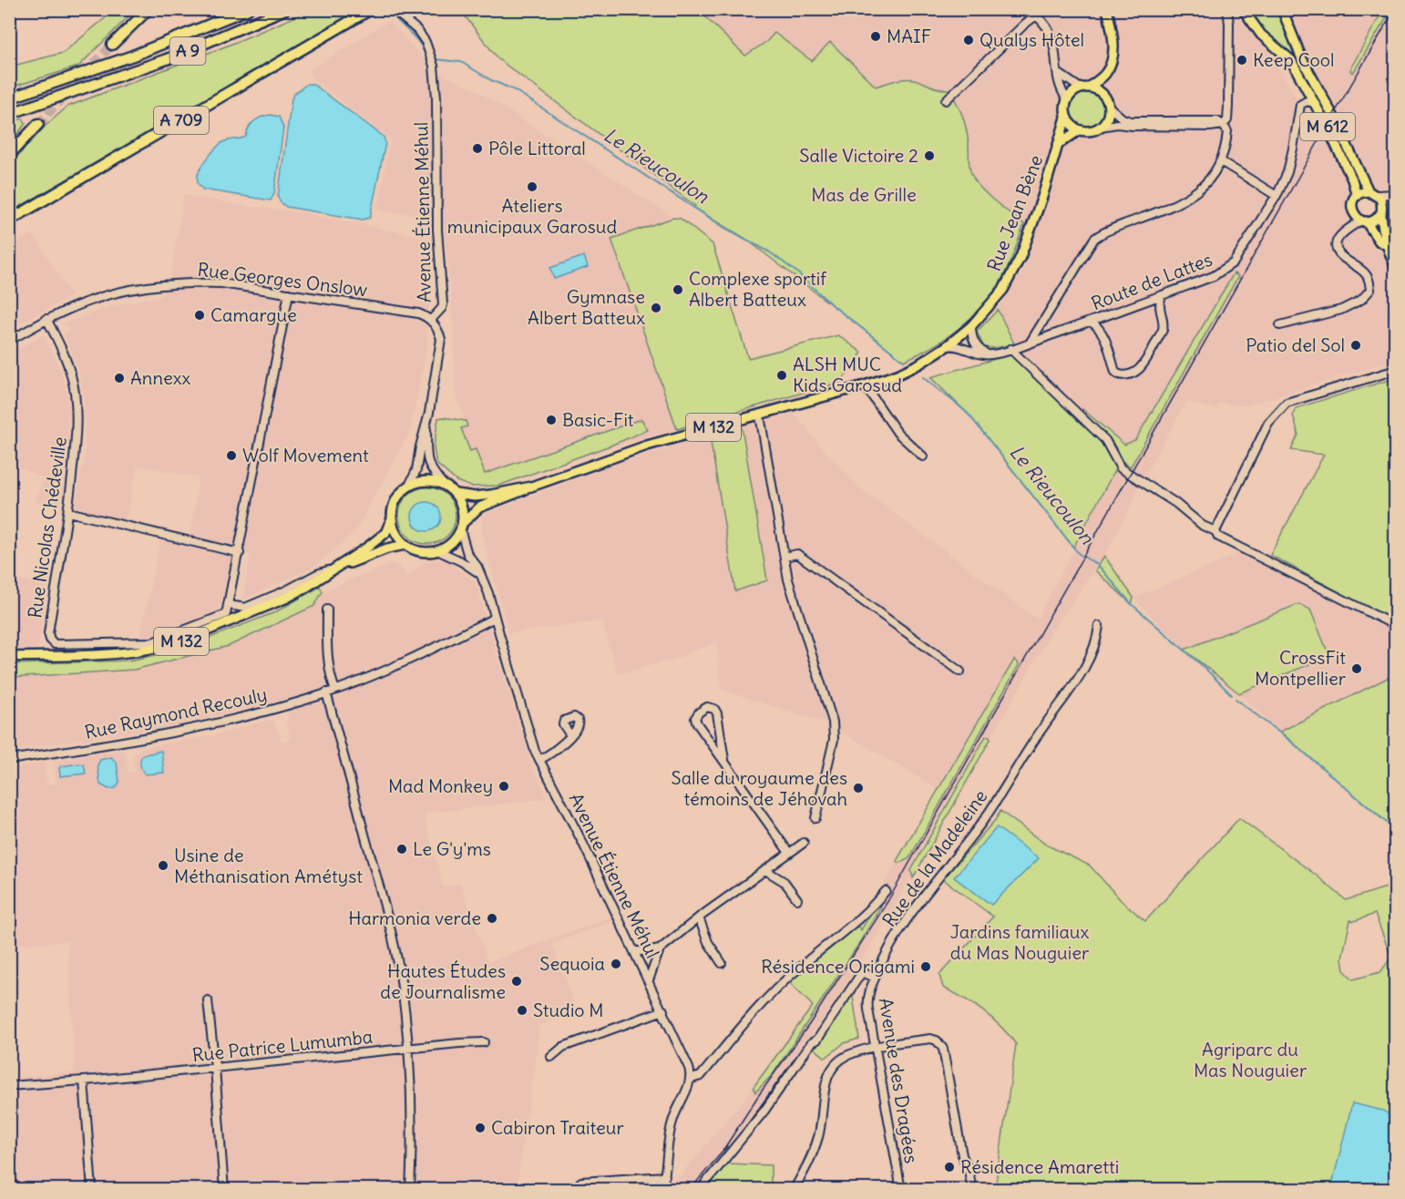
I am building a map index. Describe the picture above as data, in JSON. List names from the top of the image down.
{
  "streets": {
    "highway": ["A 9", "A 709"],
    "main road": ["M 612", "Rue Jean Bène", "M 132"],
    "street": [
      "Avenue Étienne Méhul",
      "Rue Georges Onslow",
      "Route de Lattes",
      "Rue Nicolas Chédeville",
      "Rue Raymond Recouly",
      "Rue de la Madeleine",
      "Rue Patrice Lumumba",
      "Avenue des Dragées"
    ]
  },
  "crossings": [
    ["M 612", "Route de Lattes"],
    ["Avenue Étienne Méhul", "Rue Georges Onslow"],
    ["Avenue Étienne Méhul", "M 132"],
    ["Avenue Étienne Méhul", "Rue Raymond Recouly"],
    ["Rue Jean Bène", "M 132"],
    ["Rue Georges Onslow", "Rue Nicolas Chédeville"],
    ["Rue de la Madeleine", "Avenue des Dragées"]
  ],
  "water": ["Le Rieucoulon"],
  "parks": ["Mas de Grille", "Jardins familiaux du Mas Nouguier", "Agriparc du Mas Nouguier"],
  "places": [
    "MAIF",
    "Qualys Hôtel",
    "Keep Cool",
    "Pôle Littoral",
    "Salle Victoire 2",
    "Ateliers municipaux Garosud",
    "Complexe sportif Albert Batteux",
    "Gymnase Albert Batteux",
    "Camargue",
    "Patio del Sol",
    "ALSH MUC Kids Garosud",
    "Annexx",
    "Basic-Fit",
    "Wolf Movement",
    "CrossFit Montpellier",
    "Mad Monkey",
    "Salle du royaume des témoins de Jéhovah",
    "Le G'y'ms",
    "Usine de Méthanisation Amétyst",
    "Harmonia verde",
    "Sequoia",
    "Résidence Origami",
    "Hautes Études de Journalisme",
    "Studio M",
    "Cabiron Traiteur",
    "Résidence Amaretti"
  ]
}
